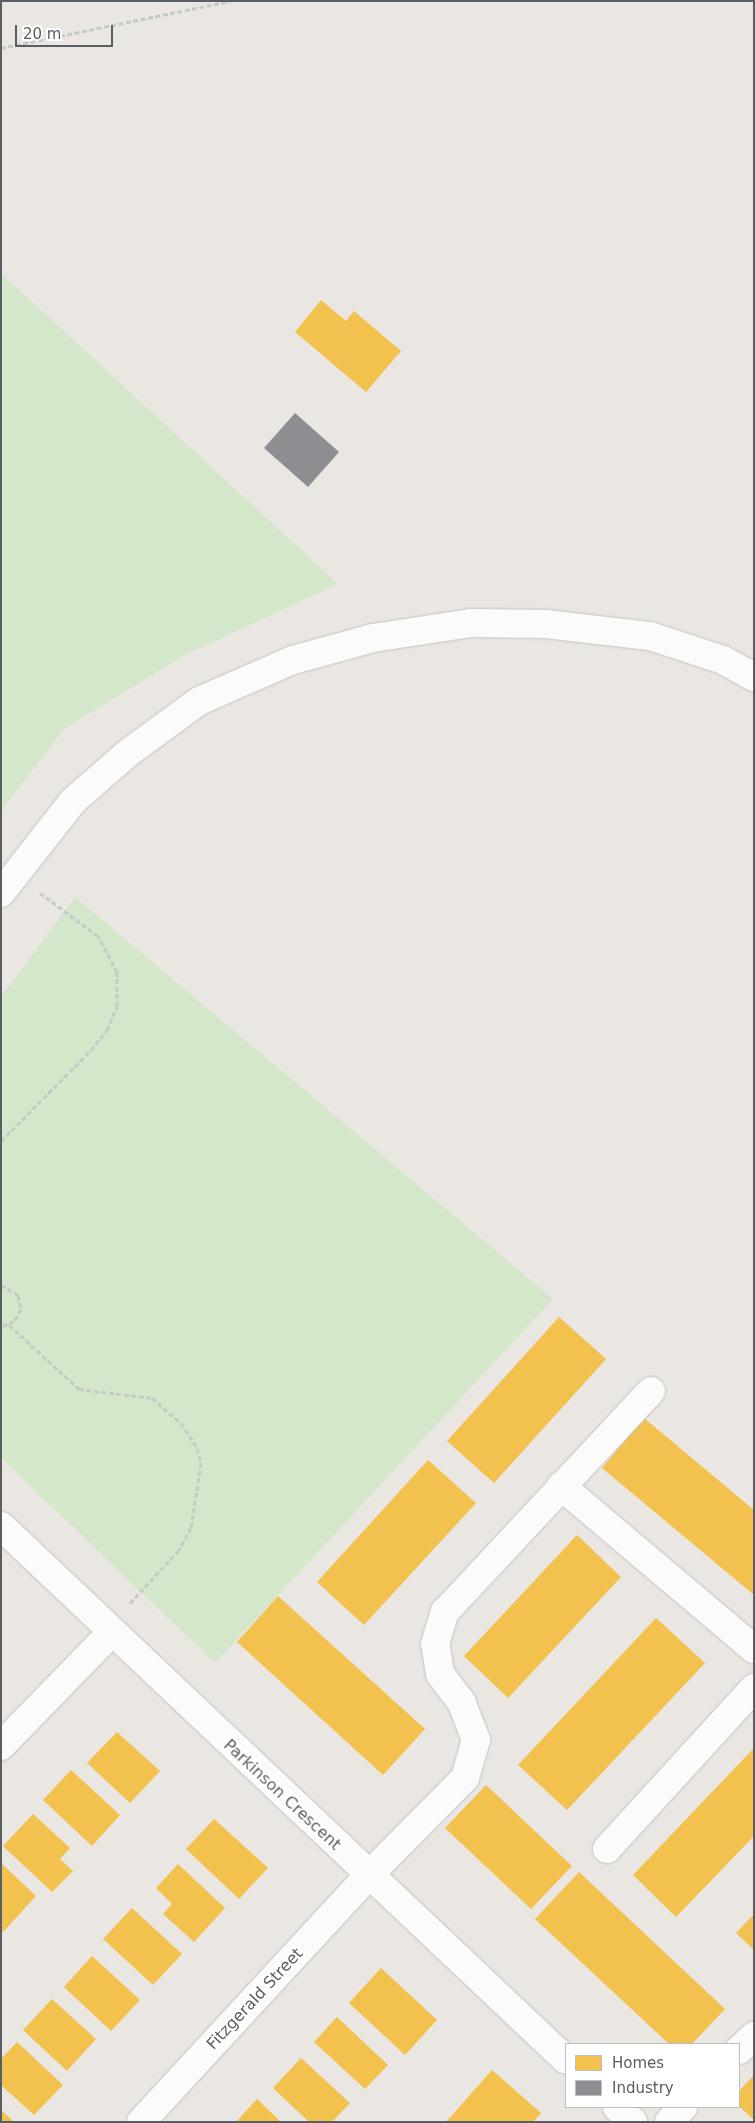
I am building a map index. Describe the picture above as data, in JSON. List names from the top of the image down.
{
  "streets": {
    "street": ["Parkinson Crescent", "Fitzgerald Street"]
  },
  "crossings": [
    ["Parkinson Crescent", "Fitzgerald Street"]
  ],
  "legend": ["Homes", "Industry"],
  "scale_bar": "20 m"
}
